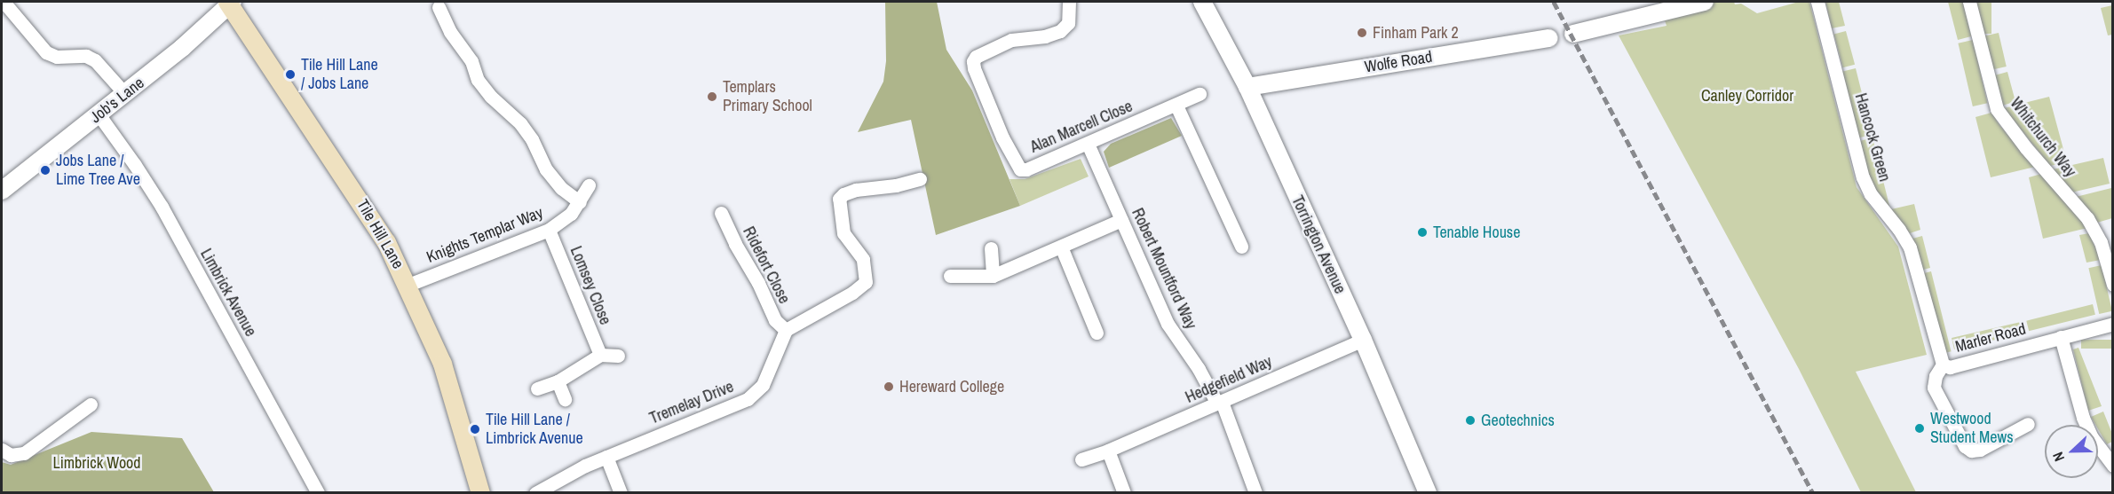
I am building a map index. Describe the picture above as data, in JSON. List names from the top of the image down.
{
  "streets": {
    "main road": ["Tile Hill Lane"],
    "street": [
      "Wolfe Road",
      "Job's Lane",
      "Alan Marcell Close",
      "Hancock Green",
      "Whitchurch Way",
      "Knights Templar Way",
      "Torrington Avenue",
      "Ridefort Close",
      "Robert Mountford Way",
      "Lomsey Close",
      "Limbrick Avenue",
      "Marler Road",
      "Hedgefield Way",
      "Tremelay Drive"
    ]
  },
  "crossings": [
    ["Wolfe Road", "Torrington Avenue"],
    ["Job's Lane", "Tile Hill Lane"],
    ["Job's Lane", "Limbrick Avenue"],
    ["Alan Marcell Close", "Robert Mountford Way"],
    ["Hancock Green", "Marler Road"],
    ["Tile Hill Lane", "Knights Templar Way"],
    ["Knights Templar Way", "Lomsey Close"],
    ["Torrington Avenue", "Hedgefield Way"],
    ["Ridefort Close", "Tremelay Drive"],
    ["Robert Mountford Way", "Hedgefield Way"]
  ],
  "parks": ["Canley Corridor", "Limbrick Wood"],
  "places": [
    "Finham Park 2",
    "Tile Hill Lane / Jobs Lane",
    "Templars Primary School",
    "Jobs Lane / Lime Tree Ave",
    "Tenable House",
    "Hereward College",
    "Geotechnics",
    "Westwood Student Mews",
    "Tile Hill Lane / Limbrick Avenue"
  ],
  "north": "left"
}
